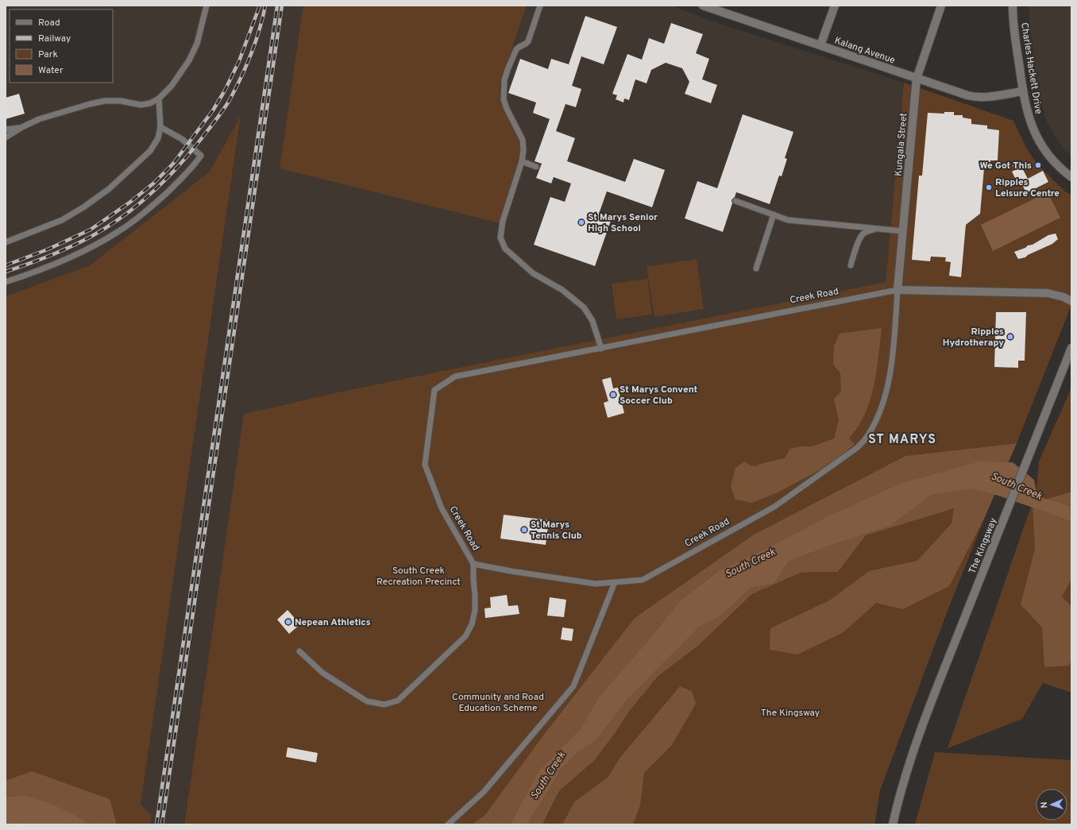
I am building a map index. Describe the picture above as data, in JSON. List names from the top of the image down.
{
  "streets": {
    "street": [
      "Kalang Avenue",
      "Charles Hackett Drive",
      "Kungala Street",
      "Creek Road",
      "The Kingsway"
    ]
  },
  "crossings": [
    ["Kalang Avenue", "Charles Hackett Drive"],
    ["Kalang Avenue", "Kungala Street"],
    ["Kungala Street", "Creek Road"]
  ],
  "districts": ["ST MARYS"],
  "water": ["South Creek"],
  "parks": ["South Creek Recreation Precinct", "Community and Road Education Scheme", "The Kingsway"],
  "places": [
    "We Got This",
    "Ripples Leisure Centre",
    "St Marys Senior High School",
    "Ripples Hydrotherapy",
    "St Marys Convent Soccer Club",
    "St Marys Tennis Club",
    "Nepean Athletics"
  ],
  "legend": [
    "Road",
    "Railway",
    "Park",
    "Water"
  ],
  "north": "left"
}
